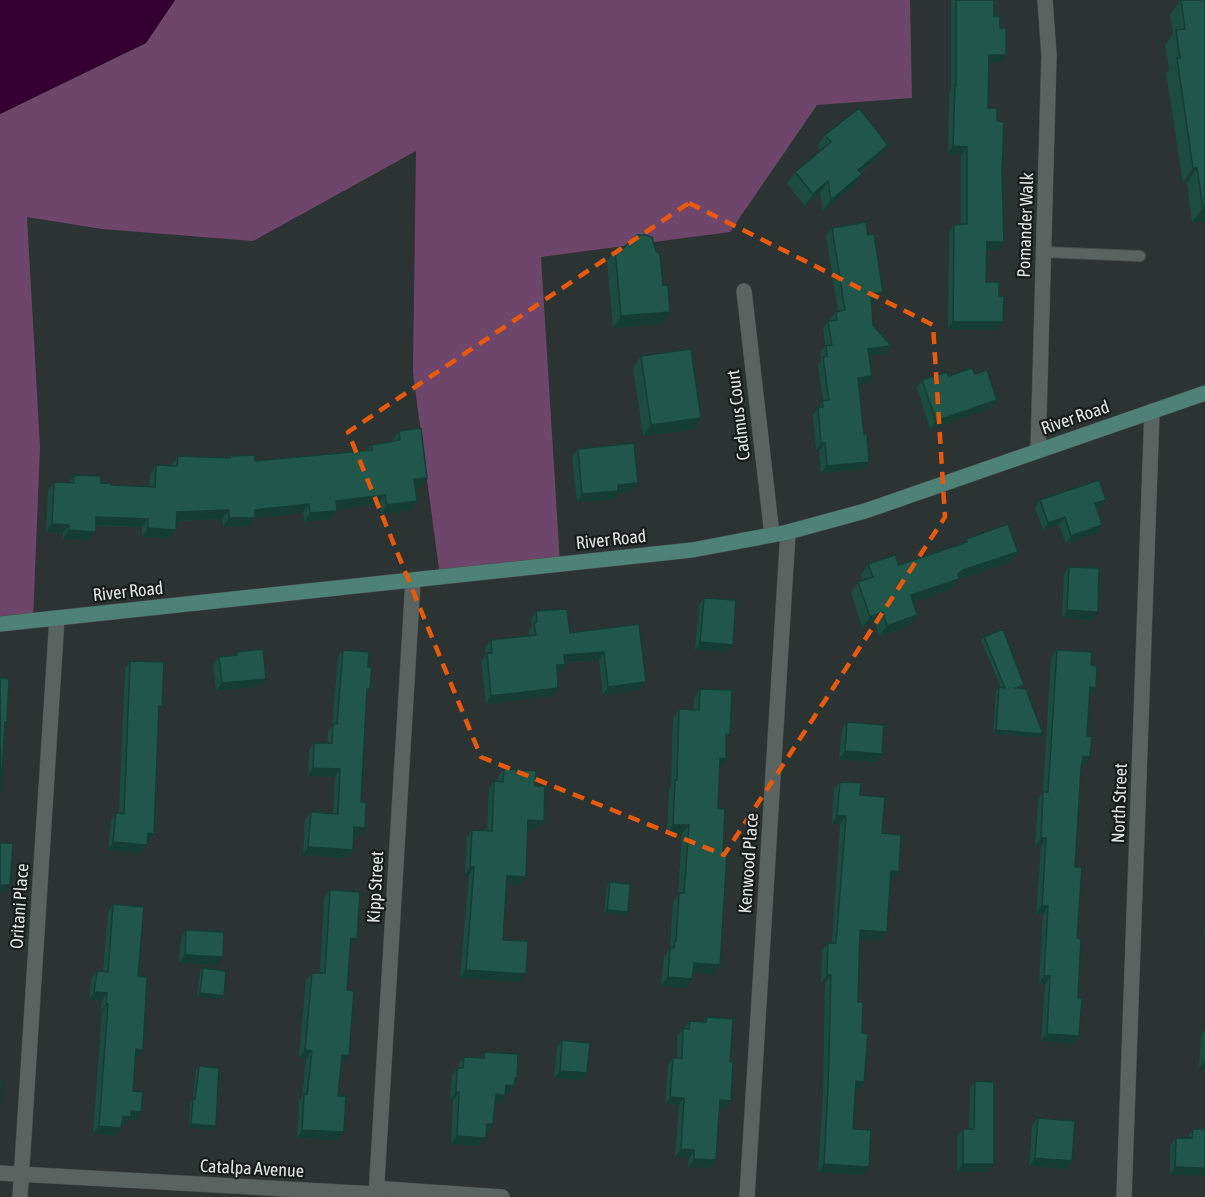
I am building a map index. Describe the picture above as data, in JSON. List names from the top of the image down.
{
  "streets": {
    "main road": ["River Road"],
    "street": [
      "Pomander Walk",
      "Cadmus Court",
      "North Street",
      "Kenwood Place",
      "Kipp Street",
      "Oritani Place",
      "Catalpa Avenue"
    ]
  },
  "crossings": [
    ["Pomander Walk", "River Road"],
    ["Cadmus Court", "River Road"],
    ["River Road", "North Street"],
    ["River Road", "Kenwood Place"],
    ["River Road", "Kipp Street"],
    ["River Road", "Oritani Place"],
    ["Kipp Street", "Catalpa Avenue"],
    ["Oritani Place", "Catalpa Avenue"]
  ]
}
